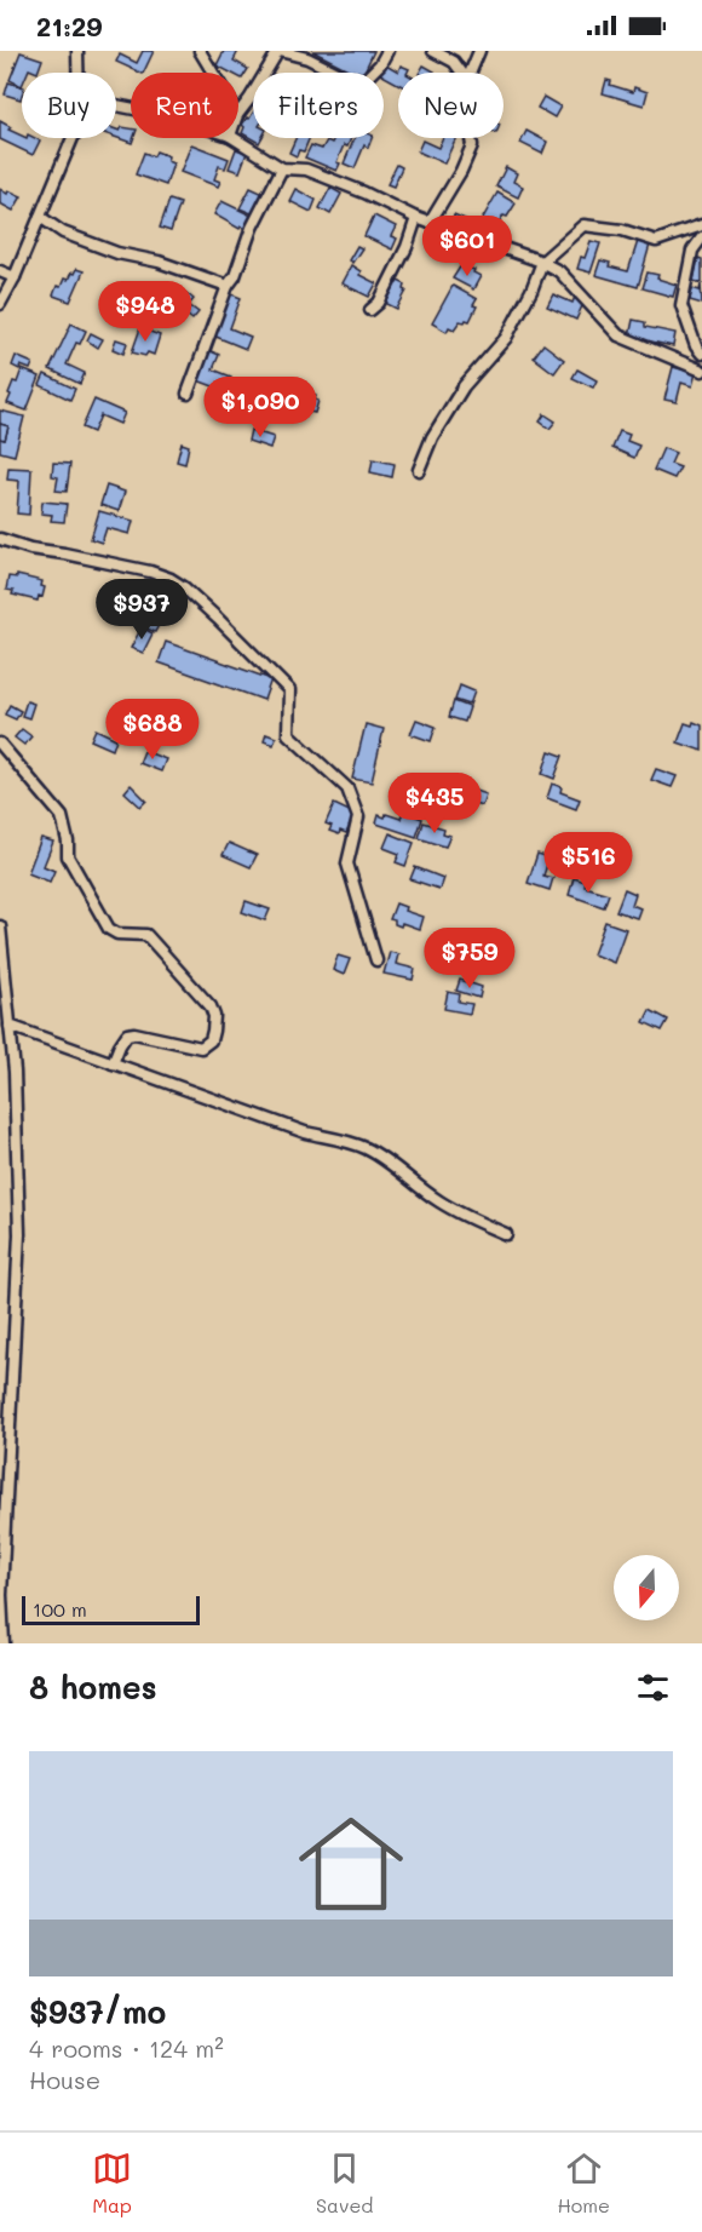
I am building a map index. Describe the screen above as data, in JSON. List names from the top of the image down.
{
  "scale_bar": "100 m",
  "north": "bottom",
  "page": {
    "status": "21:29",
    "chip": [
      "Buy",
      "Rent",
      "Filters",
      "New"
    ],
    "price": [
      "$601",
      "$948",
      "$1,090",
      "$937",
      "$688",
      "$435",
      "$516",
      "$759"
    ],
    "scale": "100 m",
    "heading": "8 homes",
    "list": [
      {
        "name": "$937/mo",
        "note": "4 rooms · 124 m² · House"
      }
    ],
    "tabs": ["Map", "Saved", "Home"]
  }
}
